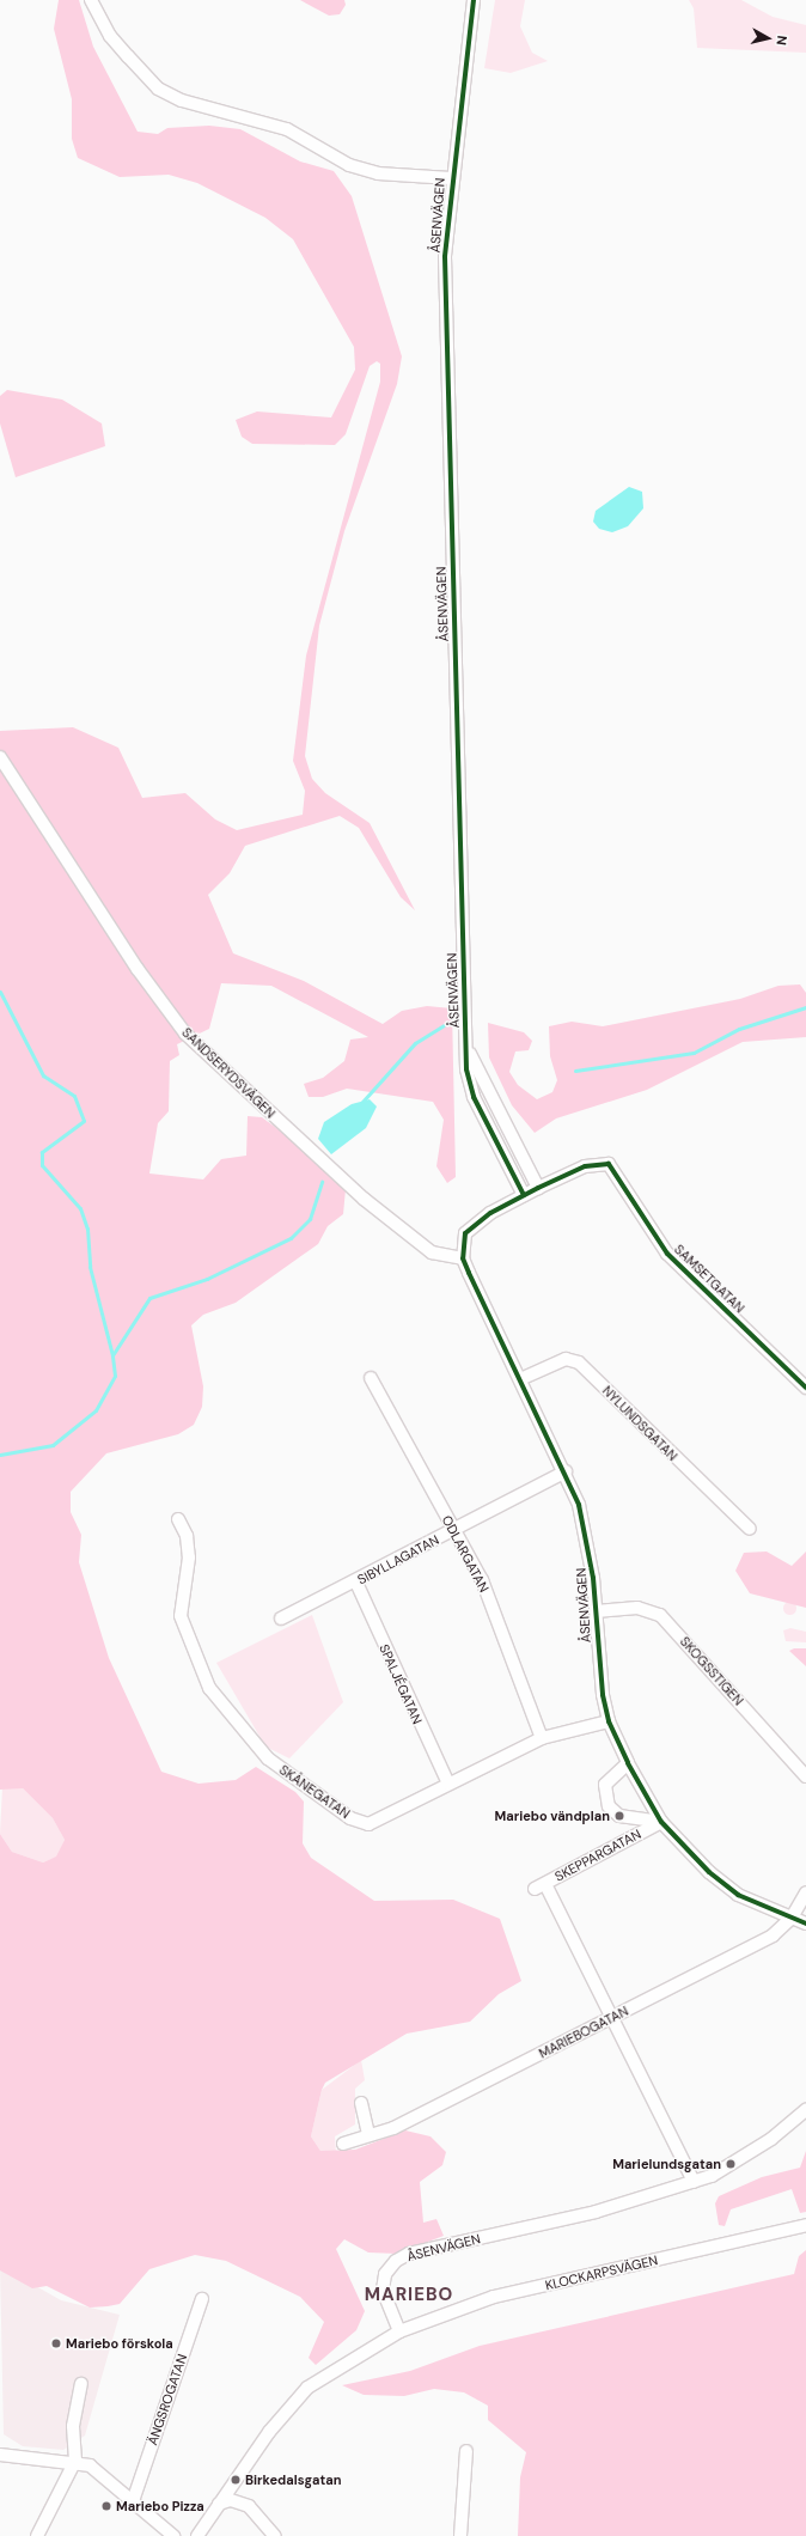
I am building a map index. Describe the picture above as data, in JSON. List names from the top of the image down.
{
  "streets": {
    "street": [
      "ÅSENVÄGEN",
      "SANDSERYDSVÄGEN",
      "SAMSETGATAN",
      "NYLUNDSGATAN",
      "ODLARGATAN",
      "SIBYLLAGATAN",
      "SKOGSSTIGEN",
      "SPALJÉGATAN",
      "SKÅNEGATAN",
      "SKEPPARGATAN",
      "MARIEBOGATAN",
      "KLOCKARPSVÄGEN",
      "ÄNGSROGATAN"
    ]
  },
  "crossings": [
    ["ÅSENVÄGEN", "SANDSERYDSVÄGEN"],
    ["ÅSENVÄGEN", "SAMSETGATAN"],
    ["ÅSENVÄGEN", "NYLUNDSGATAN"],
    ["ÅSENVÄGEN", "SIBYLLAGATAN"],
    ["ÅSENVÄGEN", "SKOGSSTIGEN"],
    ["ÅSENVÄGEN", "SKÅNEGATAN"],
    ["ÅSENVÄGEN", "SKEPPARGATAN"],
    ["ÅSENVÄGEN", "MARIEBOGATAN"],
    ["ÅSENVÄGEN", "KLOCKARPSVÄGEN"],
    ["ODLARGATAN", "SIBYLLAGATAN"],
    ["ODLARGATAN", "SKÅNEGATAN"],
    ["SIBYLLAGATAN", "SPALJÉGATAN"],
    ["SPALJÉGATAN", "SKÅNEGATAN"],
    ["SKEPPARGATAN", "MARIEBOGATAN"]
  ],
  "districts": ["MARIEBO"],
  "places": [
    "Mariebo vändplan",
    "Marielundsgatan",
    "Mariebo förskola",
    "Birkedalsgatan",
    "Mariebo Pizza"
  ],
  "north": "right"
}
